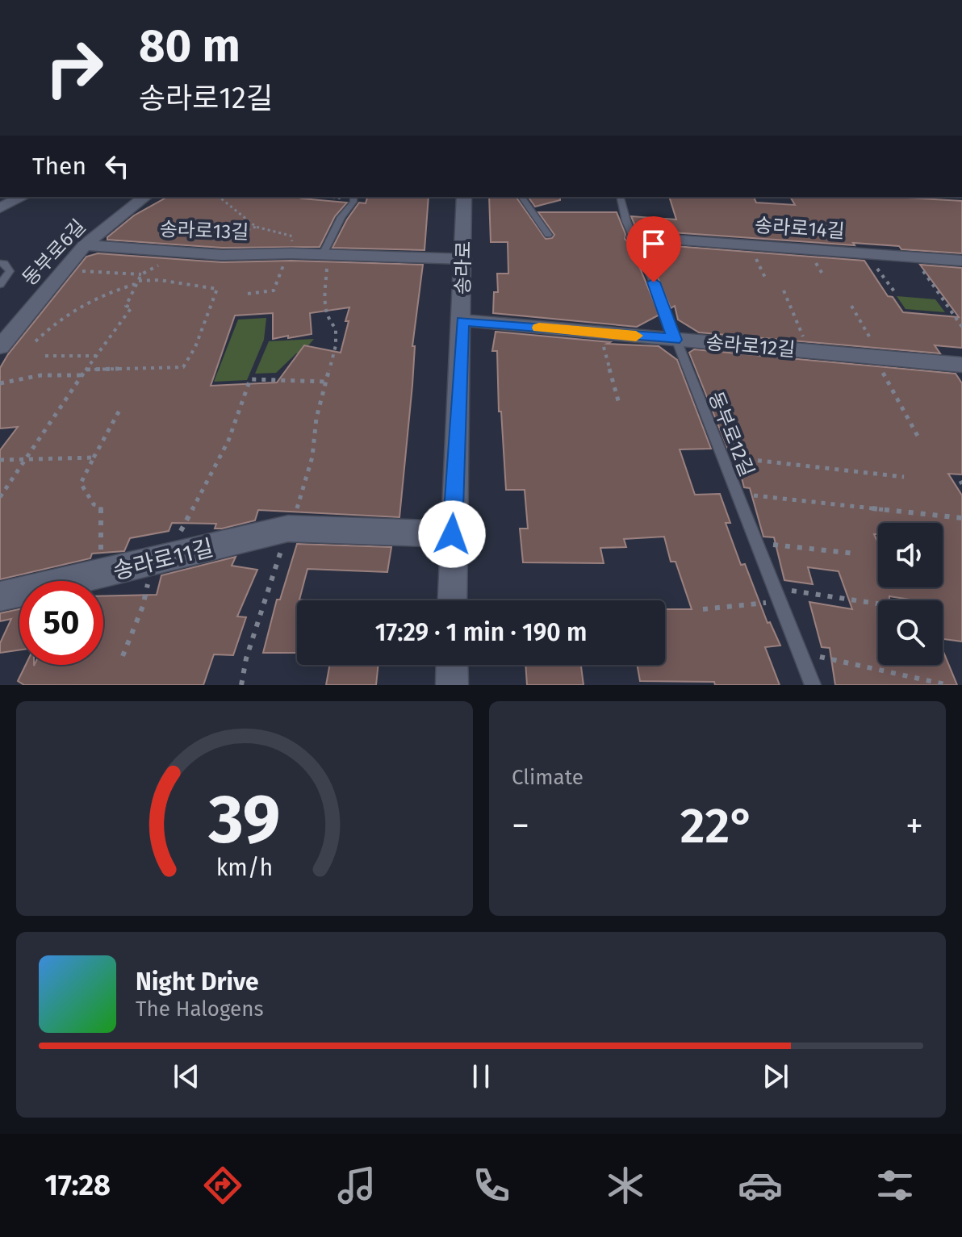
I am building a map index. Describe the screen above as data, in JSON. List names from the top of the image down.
{
  "streets": {
    "street": [
      "송라로14길",
      "송라로13길",
      "동부로6길",
      "송라로",
      "송라로12길",
      "송라로11길"
    ],
    "lane": ["동부로12길"]
  },
  "crossings": [
    ["송라로14길", "동부로12길"],
    ["송라로13길", "동부로6길"],
    ["송라로13길", "송라로"],
    ["송라로", "송라로12길"],
    ["송라로", "송라로11길"],
    ["송라로12길", "동부로12길"]
  ],
  "page": {
    "turn": ["80 m", "송라로12길"],
    "then": "Then",
    "limit": "50",
    "trip": "17:29 · 1 min · 190 m",
    "tile": "Climate",
    "heat": ["−", "22°", "+"],
    "song": ["Night Drive", "The Halogens"],
    "tabs": "17:28",
    "gauge": ["39", "km/h"]
  }
}
